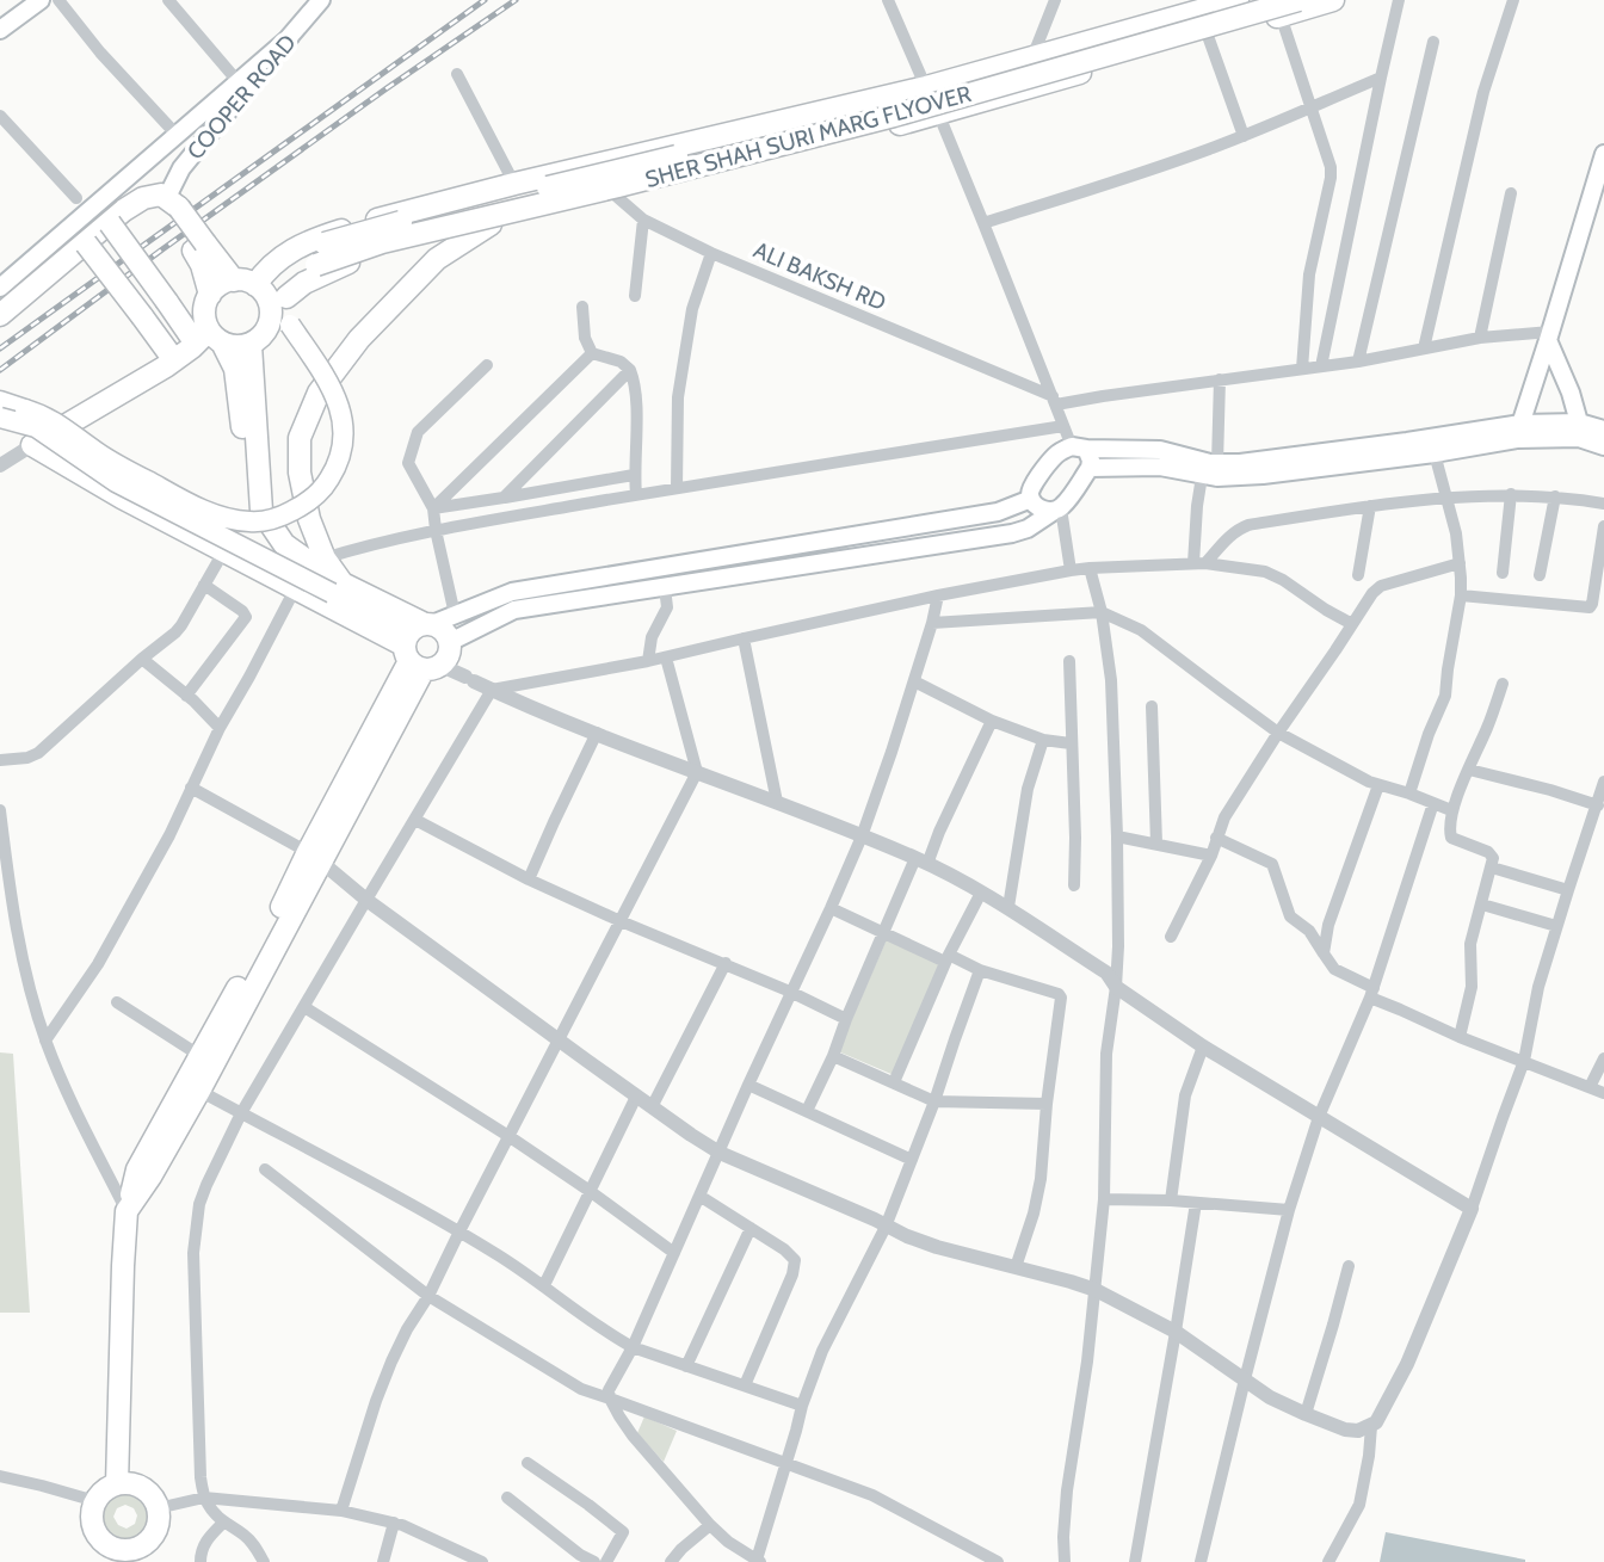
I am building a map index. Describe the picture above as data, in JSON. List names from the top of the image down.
{
  "streets": {
    "highway": ["SHER SHAH SURI MARG FLYOVER"],
    "main road": ["COOPER ROAD"],
    "street": ["ALI BAKSH RD"]
  }
}
